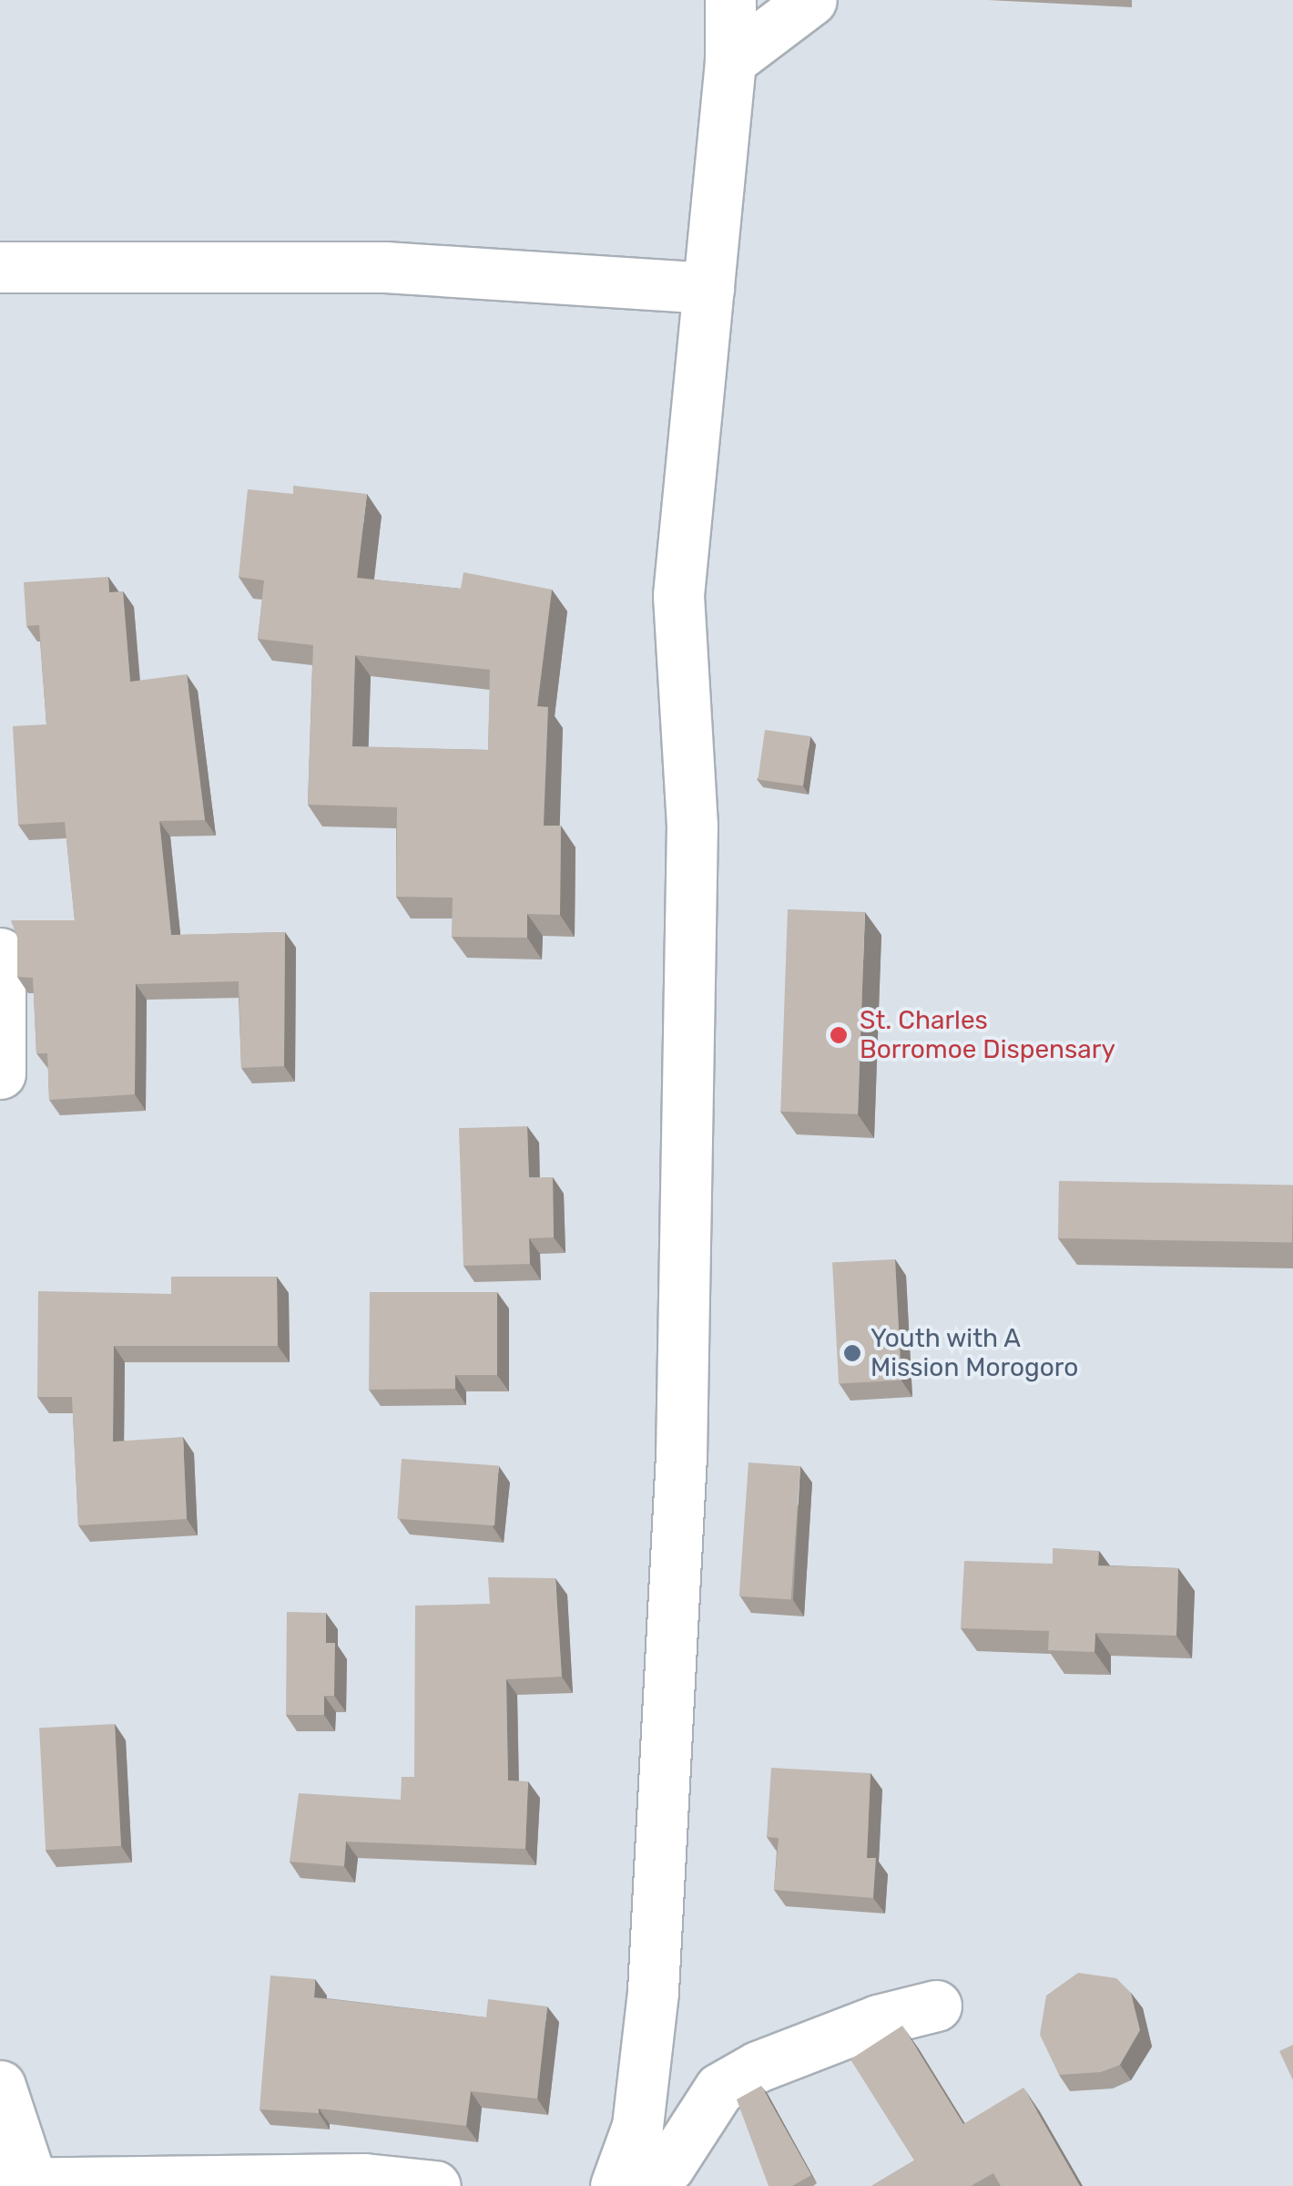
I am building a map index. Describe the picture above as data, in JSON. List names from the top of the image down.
{
  "places": ["St. Charles Borromoe Dispensary", "Youth with A Mission Morogoro"]
}
